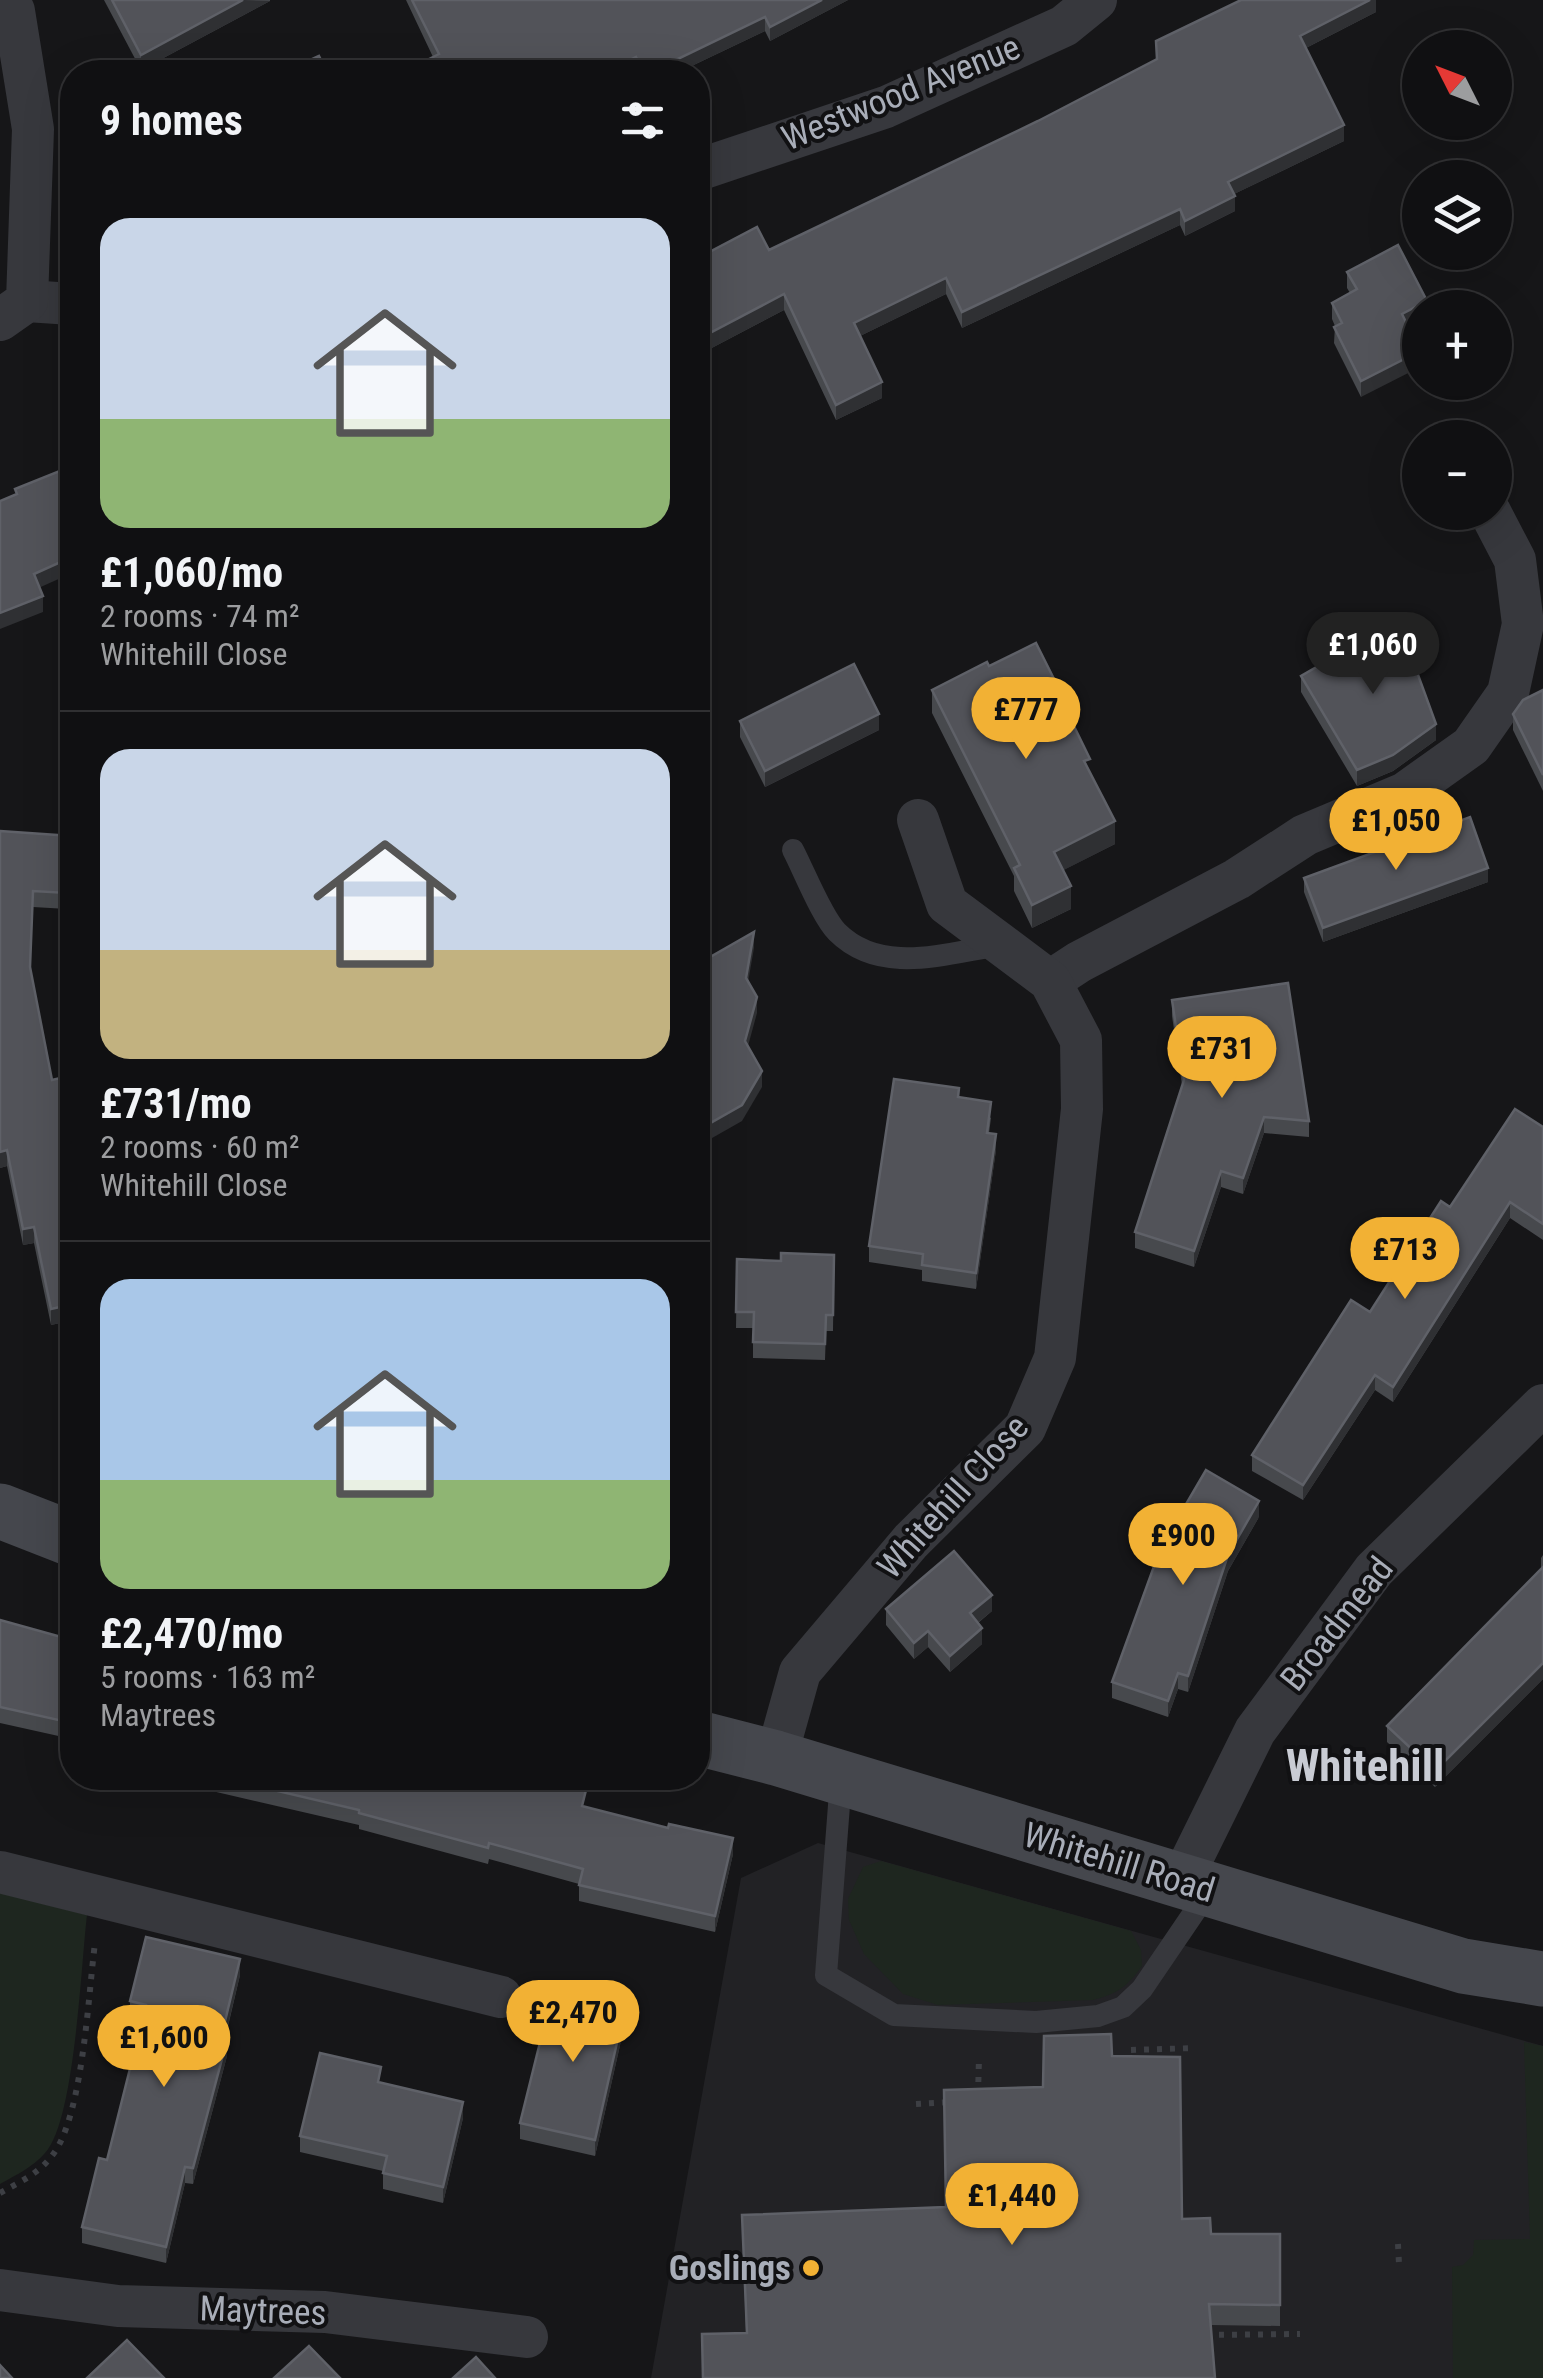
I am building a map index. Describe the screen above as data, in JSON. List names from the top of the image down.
{
  "streets": {
    "street": [
      "Westwood Avenue",
      "Whitehill Close",
      "Broadmead",
      "Whitehill Road",
      "Maytrees"
    ]
  },
  "crossings": [
    ["Whitehill Close", "Whitehill Road"],
    ["Broadmead", "Whitehill Road"]
  ],
  "districts": ["Whitehill"],
  "places": ["Goslings"],
  "north": "top left",
  "page": {
    "map_buttons": ["+", "−"],
    "heading": "9 homes",
    "list": [
      {
        "name": "£1,060/mo",
        "note": "2 rooms · 74 m² · Whitehill Close"
      },
      {
        "name": "£731/mo",
        "note": "2 rooms · 60 m² · Whitehill Close"
      },
      {
        "name": "£2,470/mo",
        "note": "5 rooms · 163 m² · Maytrees"
      }
    ],
    "price": [
      "£1,060",
      "£777",
      "£1,050",
      "£731",
      "£713",
      "£900",
      "£2,470",
      "£1,600",
      "£1,440"
    ]
  }
}
